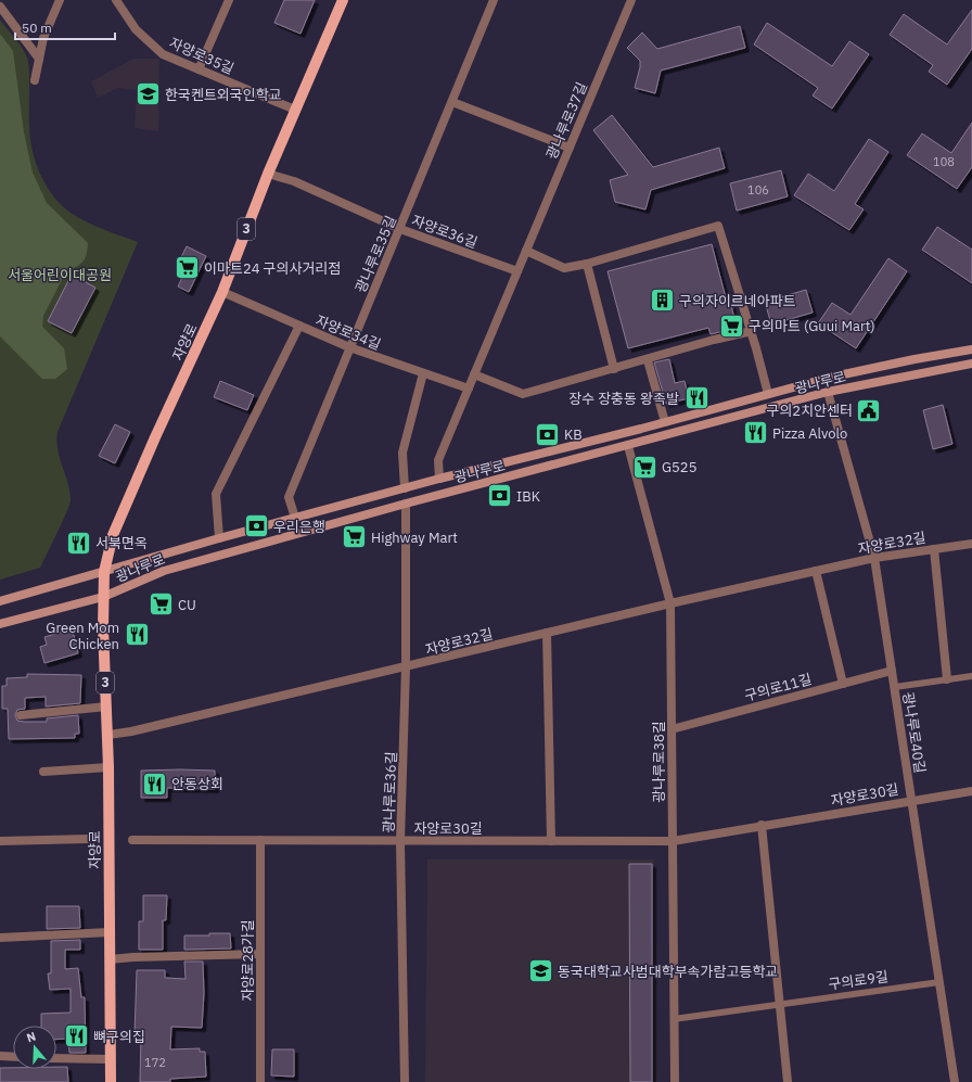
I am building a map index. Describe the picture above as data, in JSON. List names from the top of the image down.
{
  "streets": {
    "main road": ["3", "자양로", "광나루로"],
    "street": [
      "자양로35길",
      "광나루로37길",
      "자양로36길",
      "광나루로35길",
      "자양로34길",
      "자양로32길",
      "구의로11길",
      "광나루로40길",
      "광나루로38길",
      "광나루로36길",
      "자양로30길",
      "자양로28가길"
    ],
    "lane": ["구의로9길"]
  },
  "crossings": [
    ["자양로35길", "자양로"],
    ["광나루로37길", "자양로36길"],
    ["광나루로37길", "자양로34길"],
    ["광나루로37길", "광나루로"],
    ["자양로36길", "광나루로35길"],
    ["자양로36길", "자양로"],
    ["광나루로35길", "자양로34길"],
    ["광나루로35길", "광나루로"],
    ["자양로34길", "자양로"],
    ["자양로", "광나루로"],
    ["자양로", "자양로32길"],
    ["광나루로", "광나루로40길"],
    ["광나루로", "광나루로38길"],
    ["광나루로", "광나루로36길"],
    ["자양로32길", "광나루로40길"],
    ["자양로32길", "광나루로38길"],
    ["자양로32길", "광나루로36길"],
    ["구의로11길", "광나루로40길"],
    ["구의로11길", "광나루로38길"],
    ["광나루로40길", "자양로30길"],
    ["광나루로40길", "구의로9길"],
    ["광나루로38길", "자양로30길"],
    ["광나루로38길", "구의로9길"],
    ["광나루로36길", "자양로30길"],
    ["자양로30길", "자양로28가길"]
  ],
  "parks": ["서울어린이대공원"],
  "places": {
    "school or university": ["한국켄트외국인학교", "동국대학교사범대학부속가람고등학교"],
    "supermarket": [
      "이마트24 구의사거리점",
      "구의마트 (Guui Mart)",
      "G525",
      "Highway Mart",
      "CU"
    ],
    "building": ["구의자이르네아파트"],
    "restaurant": [
      "장수 장충동 왕족발",
      "Pizza Alvolo",
      "서북면옥",
      "Green Mom Chicken",
      "안동상회",
      "뼈구의집"
    ],
    "public building": ["구의2치안센터"],
    "bank": ["KB", "IBK", "우리은행"]
  },
  "house_numbers": ["108", "106", "172"],
  "scale_bar": "50 m",
  "north": "top"
}
